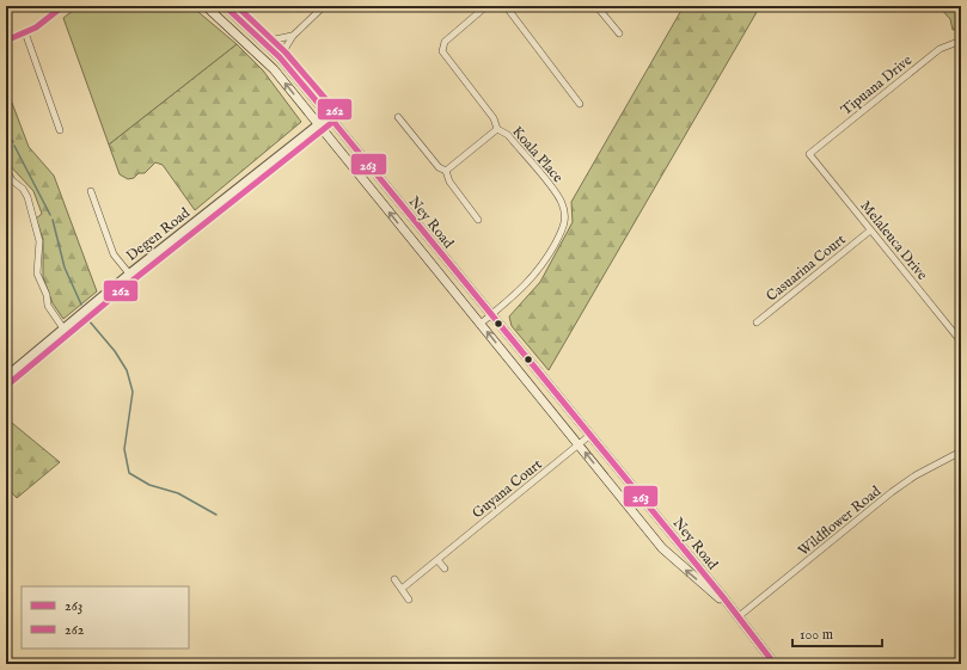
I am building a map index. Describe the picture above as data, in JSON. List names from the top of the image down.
{
  "streets": {
    "main road": ["Ney Road"],
    "street": [
      "Tipuana Drive",
      "Koala Place",
      "Degen Road",
      "Melaleuca Drive",
      "Casuarina Court",
      "Guyana Court",
      "Wildflower Road"
    ]
  },
  "crossings": [
    ["Tipuana Drive", "Melaleuca Drive"],
    ["Koala Place", "Ney Road"],
    ["Ney Road", "Degen Road"],
    ["Ney Road", "Guyana Court"],
    ["Ney Road", "Wildflower Road"],
    ["Melaleuca Drive", "Casuarina Court"]
  ],
  "lines": ["transit line 263", "transit line 262"],
  "legend": ["263", "262"],
  "scale_bar": "100 m"
}
